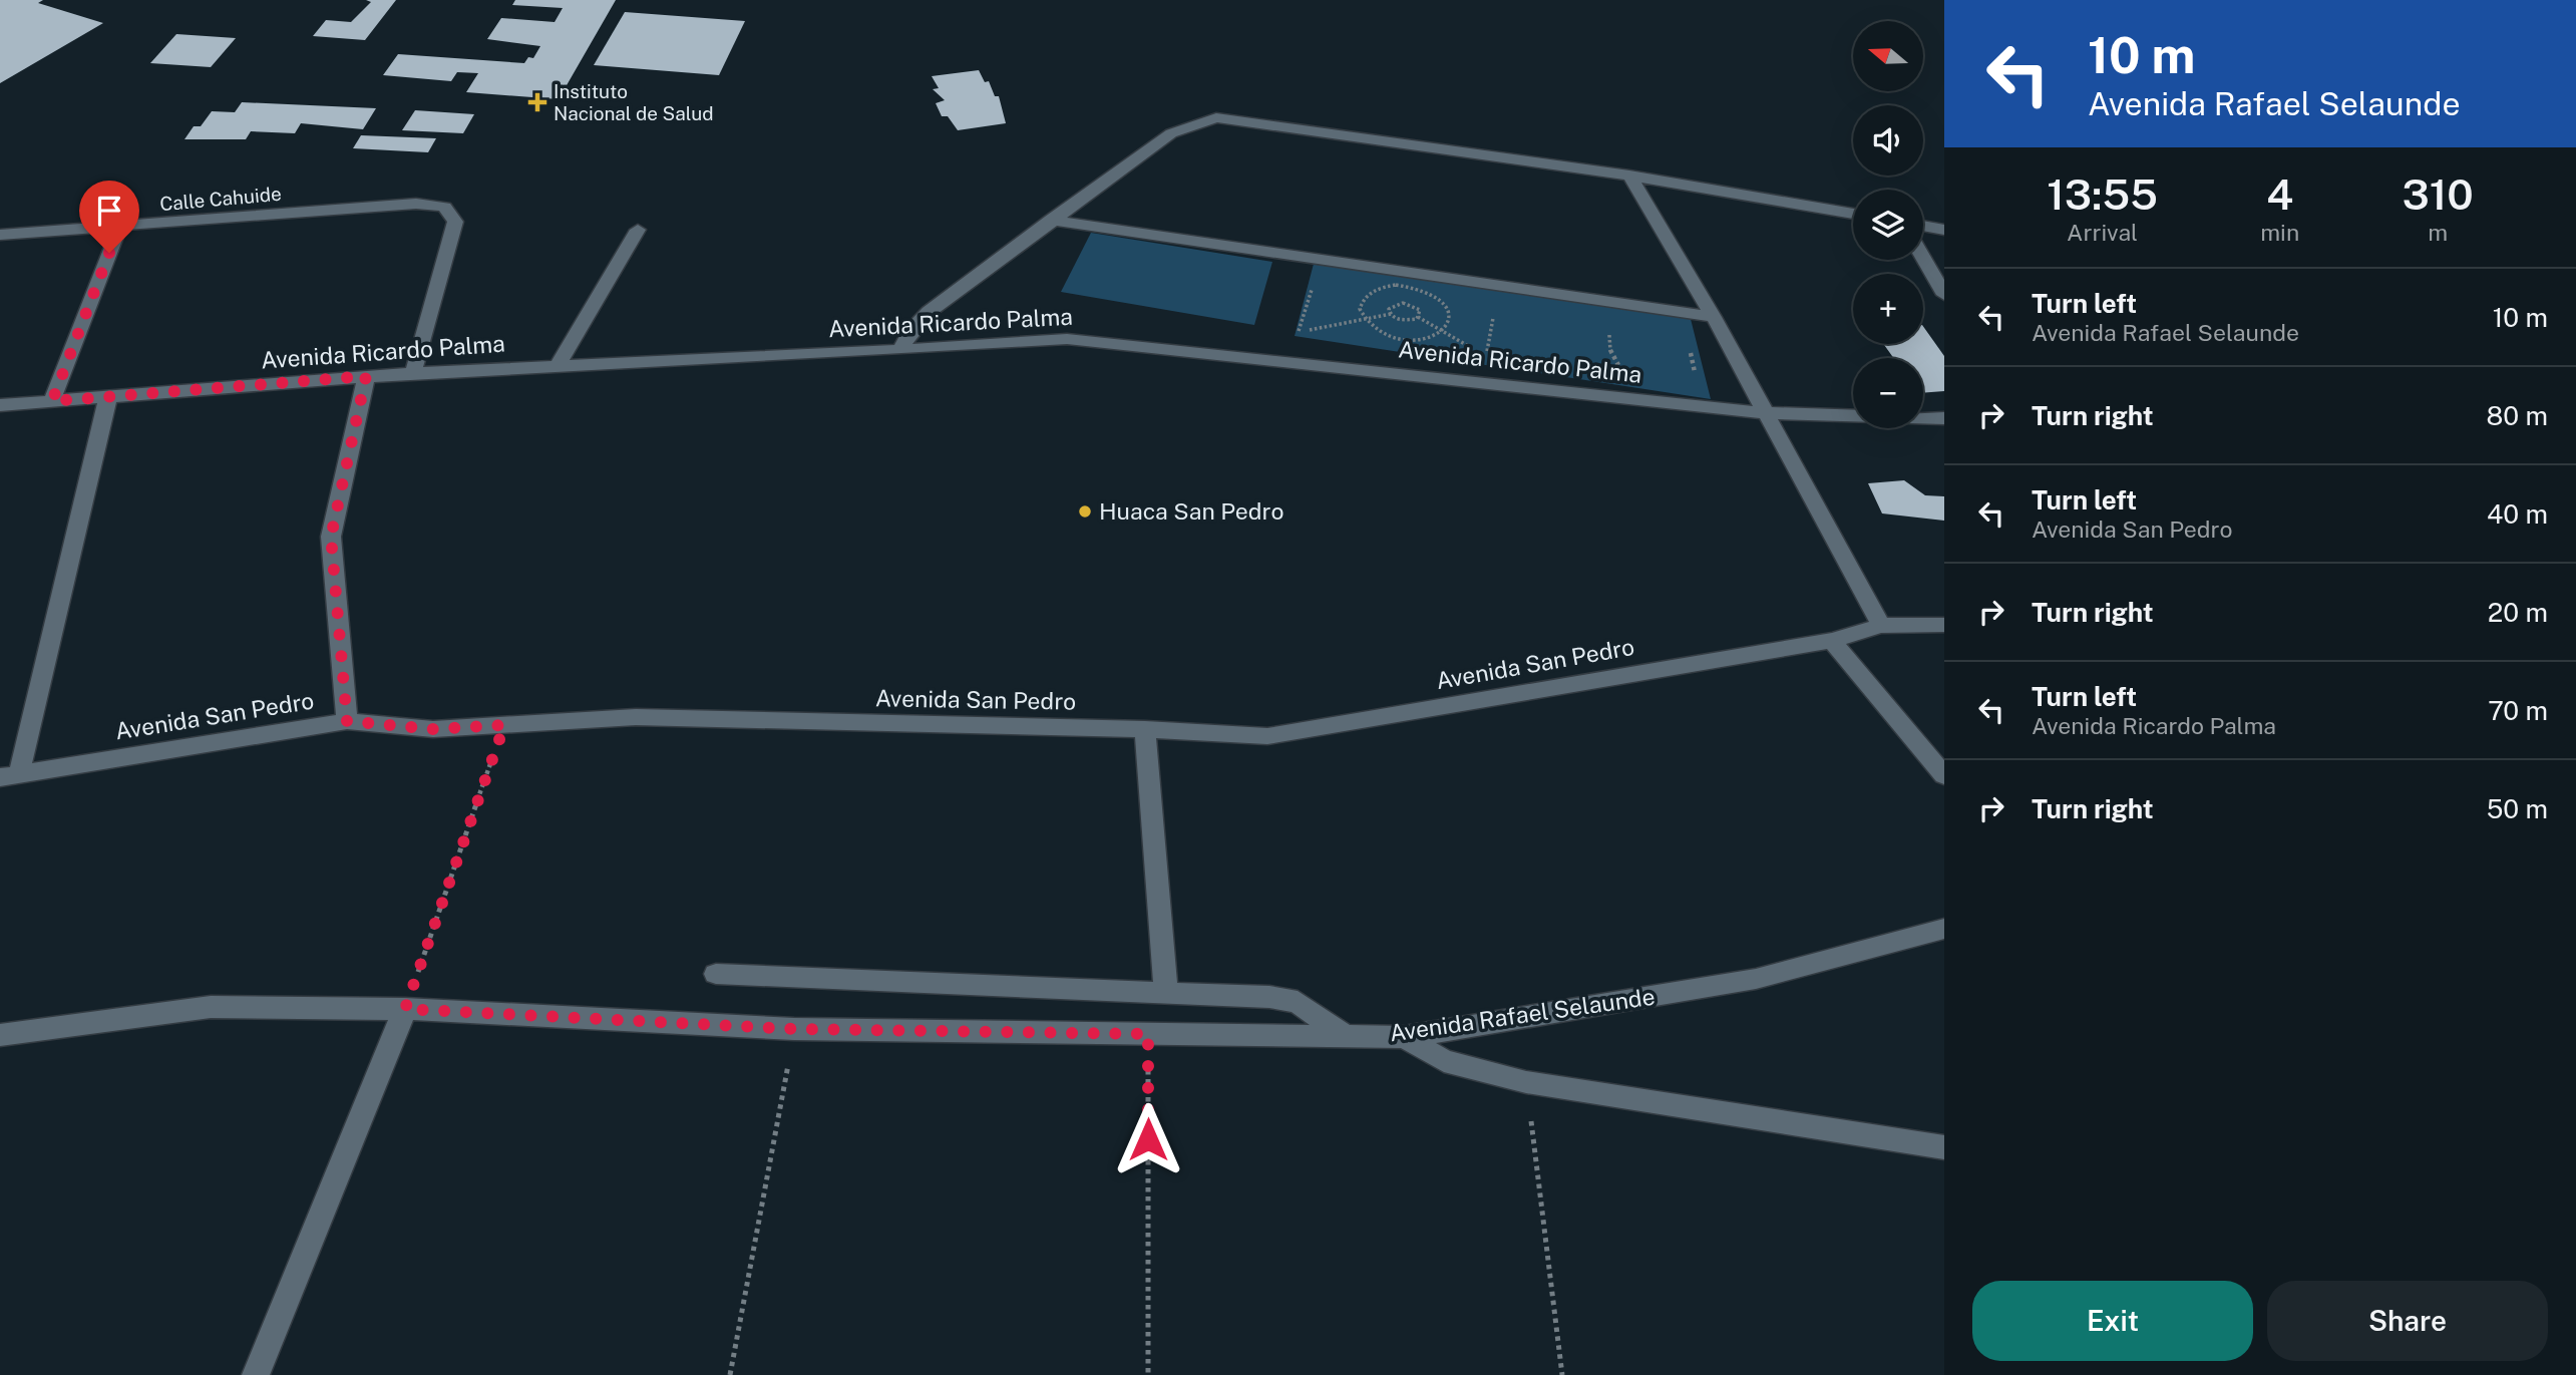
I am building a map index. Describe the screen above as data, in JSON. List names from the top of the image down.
{
  "streets": {
    "street": [
      "Calle Cahuide",
      "Avenida Ricardo Palma",
      "Avenida San Pedro",
      "Avenida Rafael Selaunde"
    ]
  },
  "crossings": [
    ["Calle Cahuide", "Avenida Ricardo Palma"]
  ],
  "places": {
    "health": ["Instituto Nacional de Salud"],
    "other": ["Huaca San Pedro"]
  },
  "north": "left",
  "page": {
    "turn": ["10 m", "Avenida Rafael Selaunde"],
    "map_buttons": ["+", "−"],
    "eta": [
      "13:55",
      "Arrival",
      "4",
      "min",
      "310",
      "m"
    ],
    "list": [
      {
        "name": "Turn left",
        "note": "Avenida Rafael Selaunde",
        "value": "10 m"
      },
      {
        "name": "Turn right",
        "value": "80 m"
      },
      {
        "name": "Turn left",
        "note": "Avenida San Pedro",
        "value": "40 m"
      },
      {
        "name": "Turn right",
        "value": "20 m"
      },
      {
        "name": "Turn left",
        "note": "Avenida Ricardo Palma",
        "value": "70 m"
      },
      {
        "name": "Turn right",
        "value": "50 m"
      }
    ],
    "buttons": ["Exit", "Share"]
  }
}
